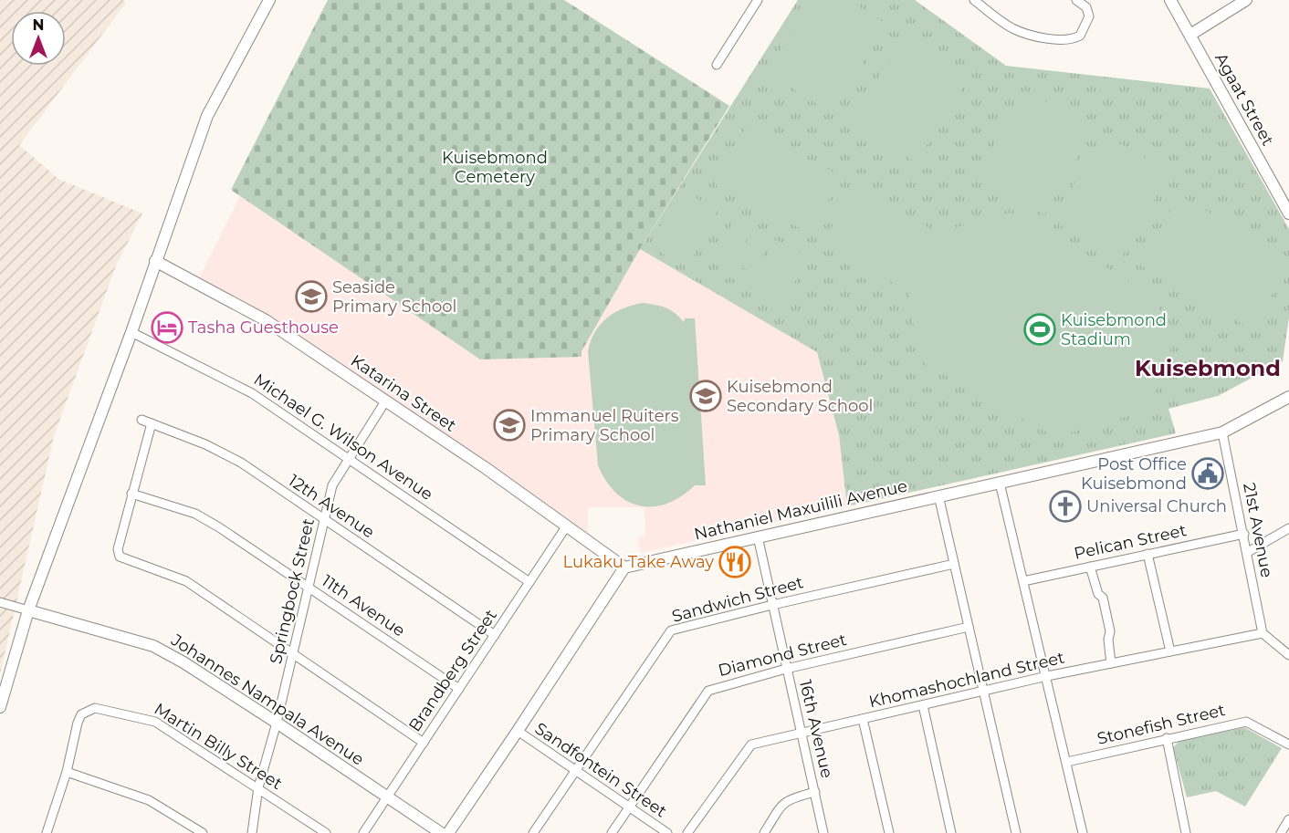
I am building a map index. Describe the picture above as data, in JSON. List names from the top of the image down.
{
  "streets": {
    "street": [
      "Agaat Street",
      "Katarina Street",
      "Michael G. Wilson Avenue",
      "12th Avenue",
      "Nathaniel Maxuilili Avenue",
      "21st Avenue",
      "Pelican Street",
      "Springbock Street",
      "Sandwich Street",
      "11th Avenue",
      "Diamond Street",
      "Brandberg Street",
      "Khomashochland Street",
      "Johannes Nampala Avenue",
      "Stonefish Street",
      "16th Avenue",
      "Martin Billy Street",
      "Sandfontein Street"
    ]
  },
  "crossings": [
    ["Katarina Street", "Nathaniel Maxuilili Avenue"],
    ["Katarina Street", "Springbock Street"],
    ["Katarina Street", "Brandberg Street"],
    ["Michael G. Wilson Avenue", "Springbock Street"],
    ["Michael G. Wilson Avenue", "Brandberg Street"],
    ["12th Avenue", "Springbock Street"],
    ["12th Avenue", "Brandberg Street"],
    ["Nathaniel Maxuilili Avenue", "21st Avenue"],
    ["Nathaniel Maxuilili Avenue", "16th Avenue"],
    ["21st Avenue", "Pelican Street"],
    ["21st Avenue", "Khomashochland Street"],
    ["Springbock Street", "11th Avenue"],
    ["Springbock Street", "Johannes Nampala Avenue"],
    ["Springbock Street", "Martin Billy Street"],
    ["Sandwich Street", "16th Avenue"],
    ["Sandwich Street", "Sandfontein Street"],
    ["11th Avenue", "Brandberg Street"],
    ["Diamond Street", "16th Avenue"],
    ["Diamond Street", "Sandfontein Street"],
    ["Brandberg Street", "Johannes Nampala Avenue"],
    ["Khomashochland Street", "16th Avenue"]
  ],
  "districts": ["Kuisebmond"],
  "parks": ["Kuisebmond Cemetery"],
  "places": {
    "school or university": ["Seaside Primary School", "Kuisebmond Secondary School", "Immanuel Ruiters Primary School"],
    "hotel": ["Tasha Guesthouse"],
    "sports": ["Kuisebmond Stadium"],
    "public building": ["Post Office Kuisebmond"],
    "church": ["Universal Church"],
    "restaurant": ["Lukaku Take Away"]
  },
  "north": "top"
}
